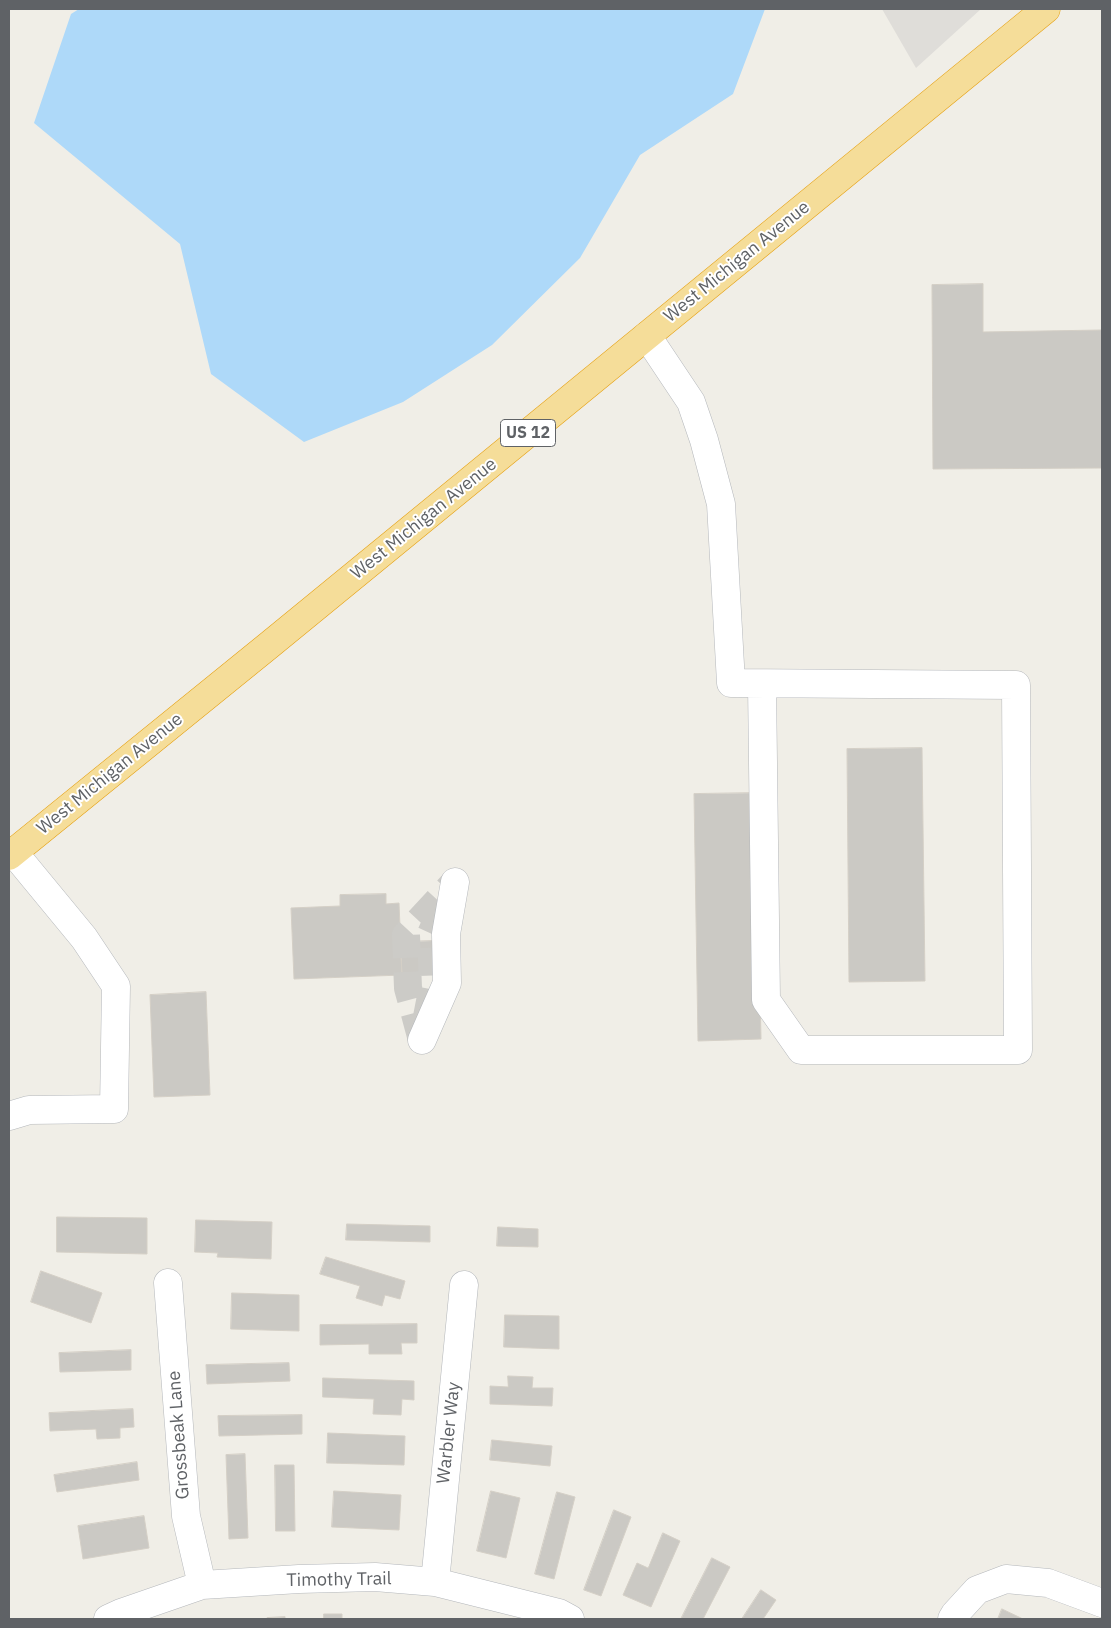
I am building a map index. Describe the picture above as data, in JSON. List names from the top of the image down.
{
  "streets": {
    "highway": ["West Michigan Avenue", "US 12"],
    "street": ["Warbler Way", "Grossbeak Lane", "Timothy Trail"]
  },
  "crossings": [
    ["Warbler Way", "Timothy Trail"],
    ["Grossbeak Lane", "Timothy Trail"]
  ]
}
